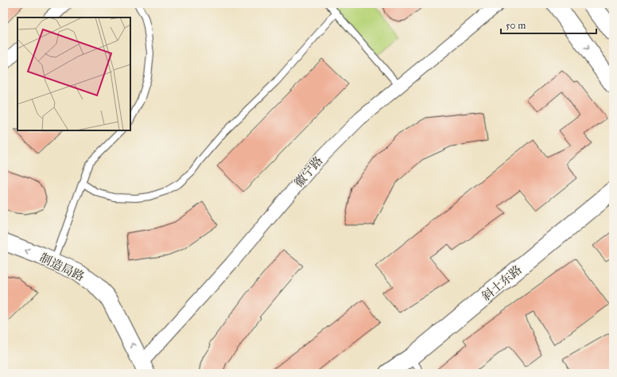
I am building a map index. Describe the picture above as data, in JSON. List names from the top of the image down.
{
  "streets": {
    "main road": ["斜土东路"],
    "street": ["徽宁路", "制造局路"]
  },
  "crossings": [
    ["徽宁路", "制造局路"]
  ],
  "one_way": ["制造局路"],
  "scale_bar": "50 m"
}
